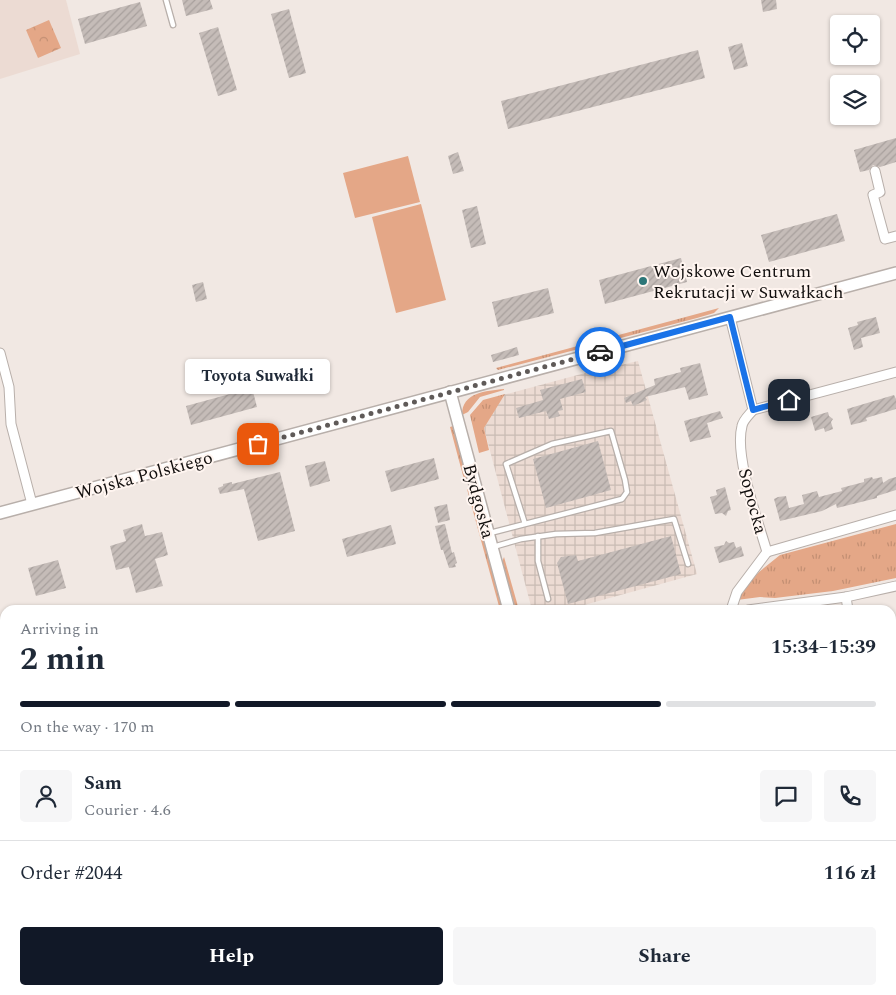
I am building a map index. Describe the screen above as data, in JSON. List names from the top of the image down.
{
  "streets": {
    "street": ["Wojska Polskiego", "Bydgoska", "Sopocka"]
  },
  "crossings": [
    ["Wojska Polskiego", "Bydgoska"]
  ],
  "places": ["Wojskowe Centrum Rekrutacji w Suwałkach", "Toyota Suwałki"],
  "page": {
    "bubble": "Toyota Suwałki",
    "heading": ["2 min", "Arriving in", "15:34–15:39"],
    "panel": [
      "Sam",
      "Courier · 4.6",
      "Order #2044",
      "116 zł"
    ],
    "bar": "On the way · 170 m",
    "buttons": ["Help", "Share"]
  }
}
